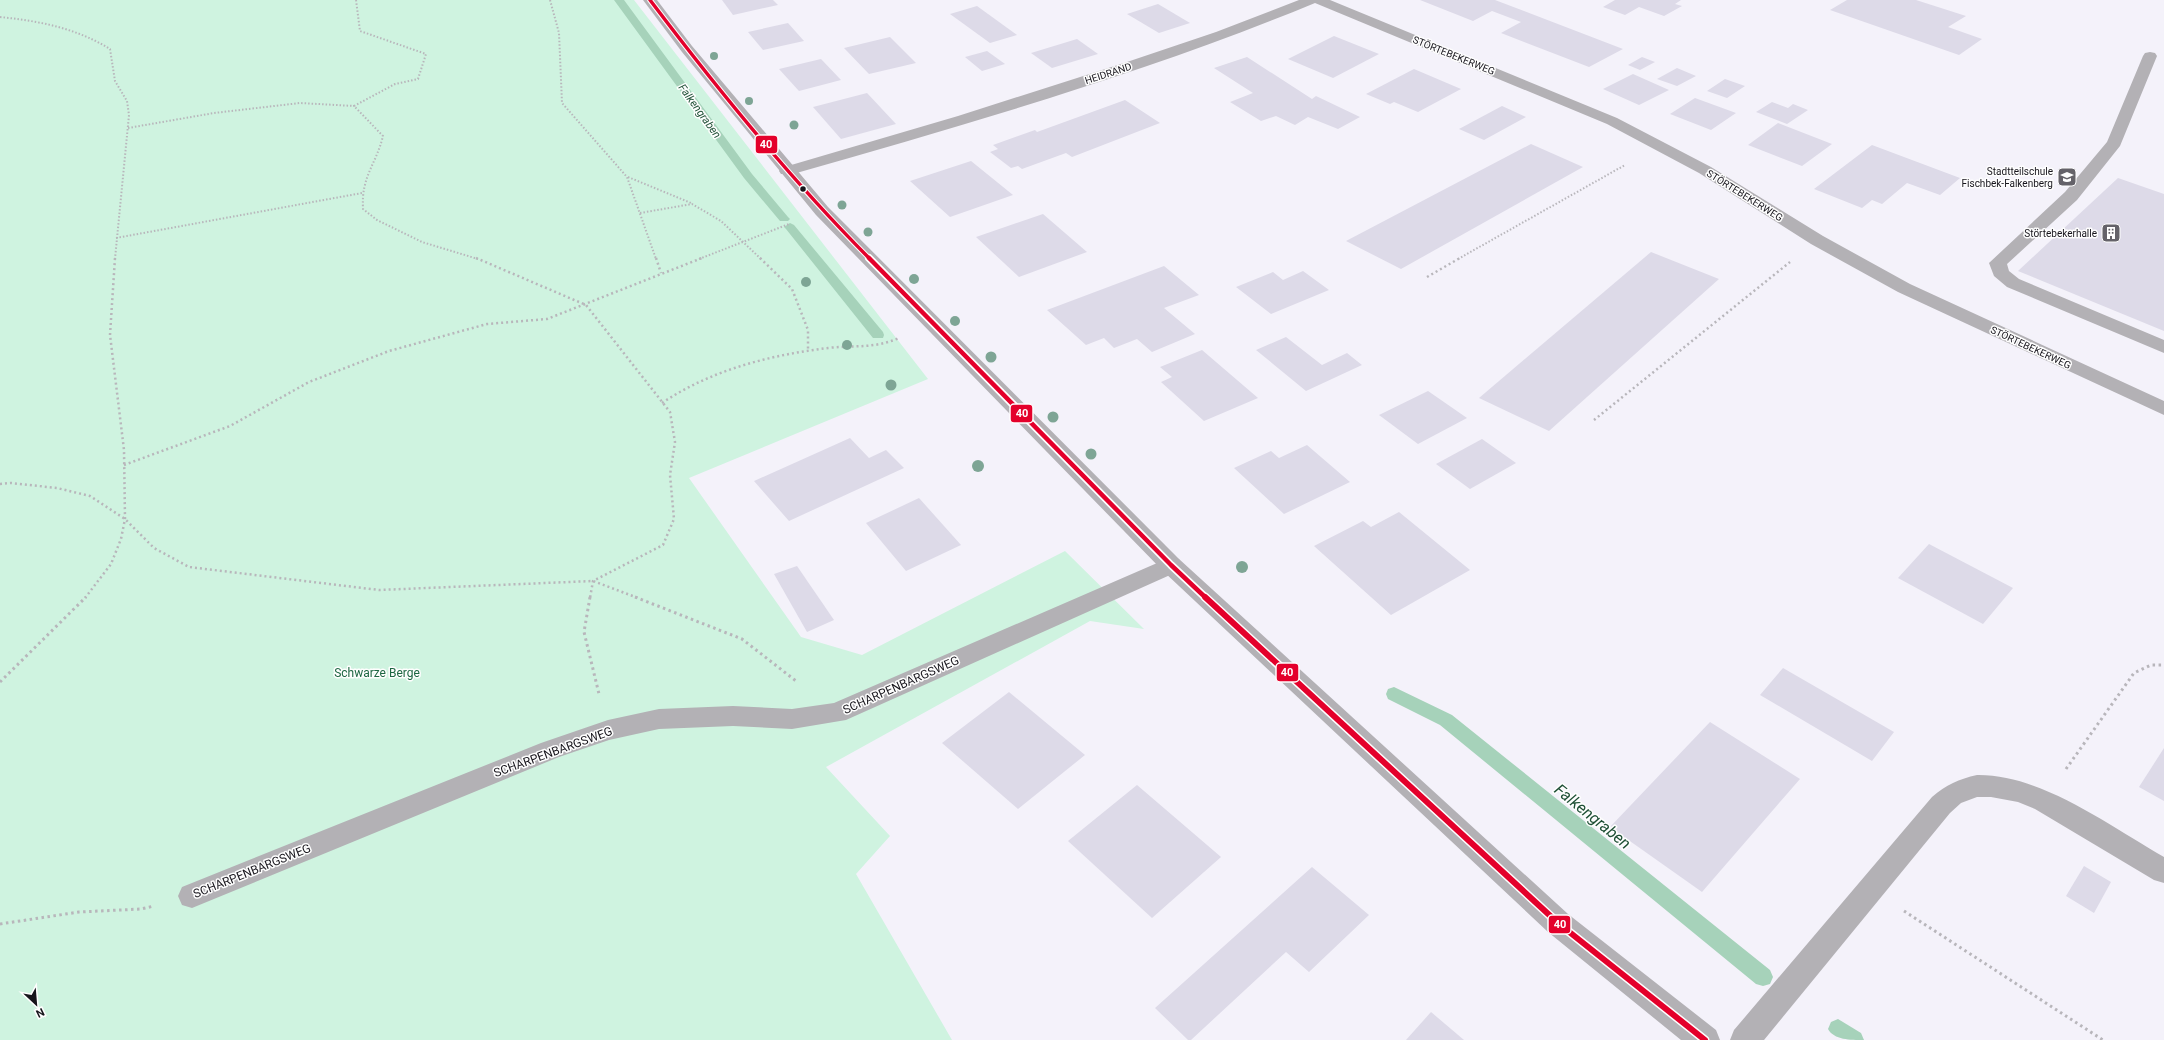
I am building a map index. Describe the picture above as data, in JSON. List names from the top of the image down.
{
  "streets": {
    "street": ["STÖRTEBEKERWEG", "HEIDRAND", "SCHARPENBARGSWEG"]
  },
  "water": ["Falkengraben"],
  "parks": ["Schwarze Berge"],
  "places": {
    "school or university": ["Stadtteilschule Fischbek-Falkenberg"],
    "building": ["Störtebekerhalle"]
  },
  "lines": ["transit line 40"],
  "north": "bottom right"
}
